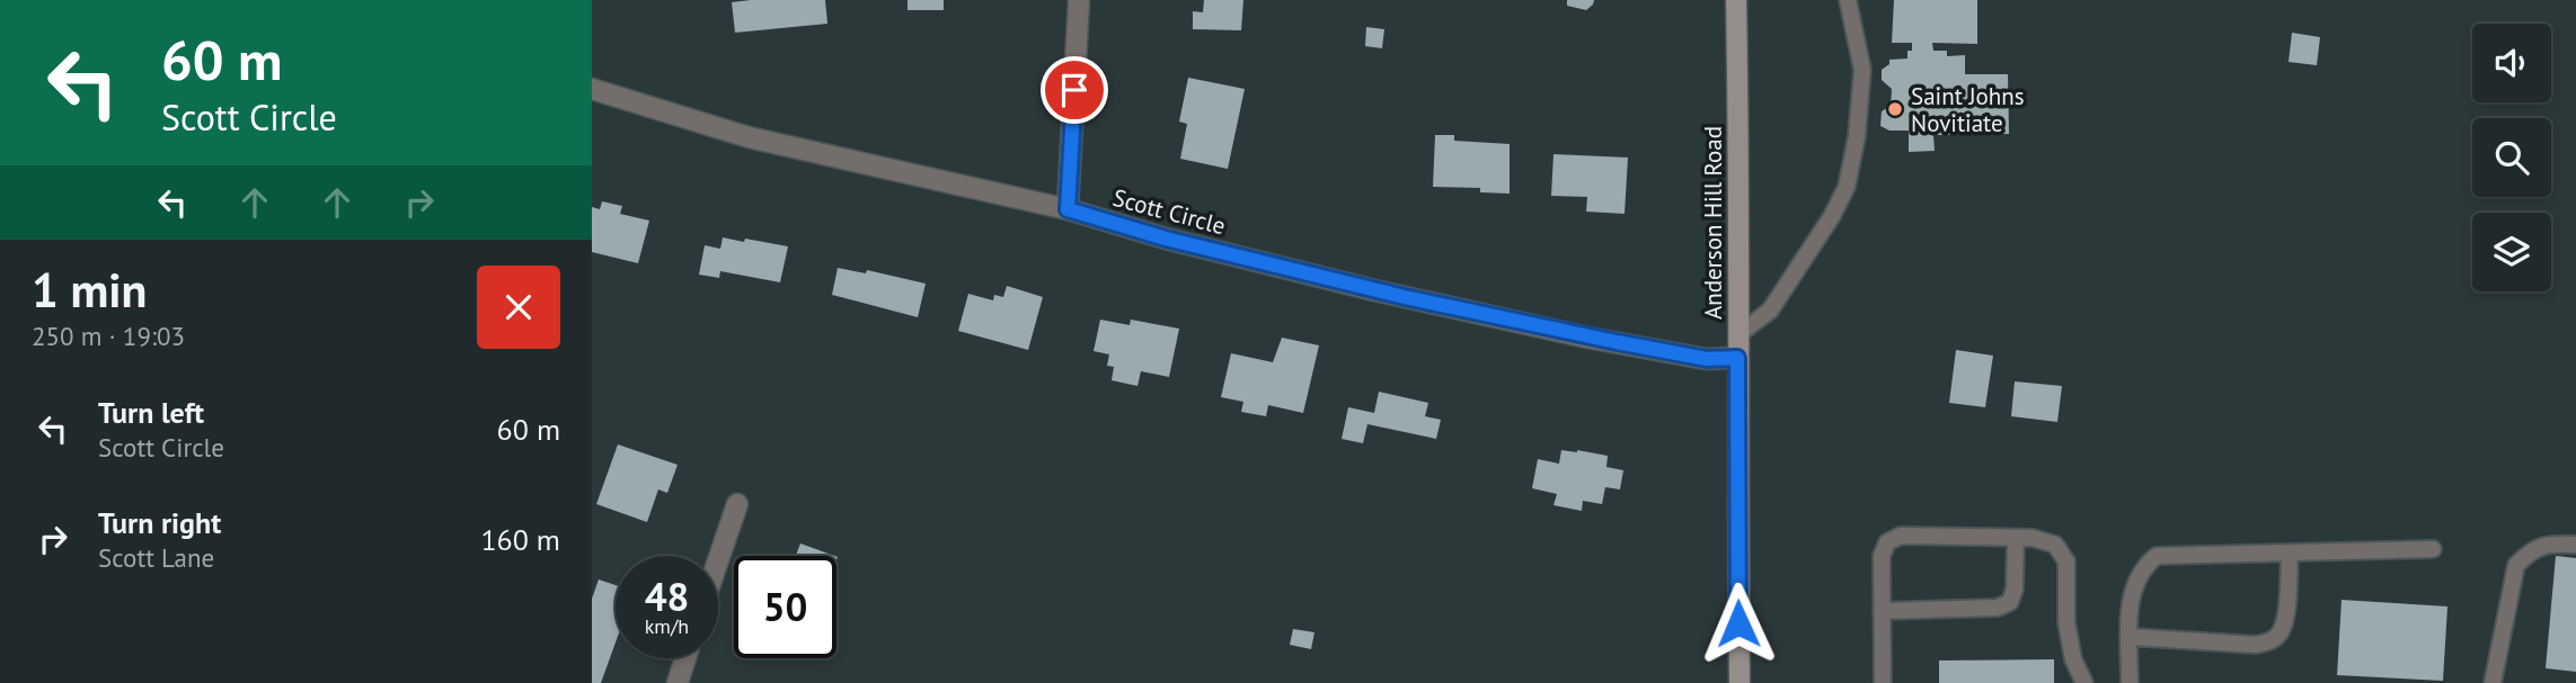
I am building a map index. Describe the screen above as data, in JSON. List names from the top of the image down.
{
  "streets": {
    "main road": ["Anderson Hill Road"],
    "street": ["Scott Circle"]
  },
  "crossings": [
    ["Scott Circle", "Anderson Hill Road"]
  ],
  "places": ["Saint Johns Novitiate"],
  "page": {
    "turn": ["60 m", "Scott Circle"],
    "heading": ["1 min", "250 m · 19:03"],
    "list": [
      {
        "name": "Turn left",
        "note": "Scott Circle",
        "value": "60 m"
      },
      {
        "name": "Turn right",
        "note": "Scott Lane",
        "value": "160 m"
      }
    ],
    "speed": "48 km/h",
    "limit": "50"
  }
}
